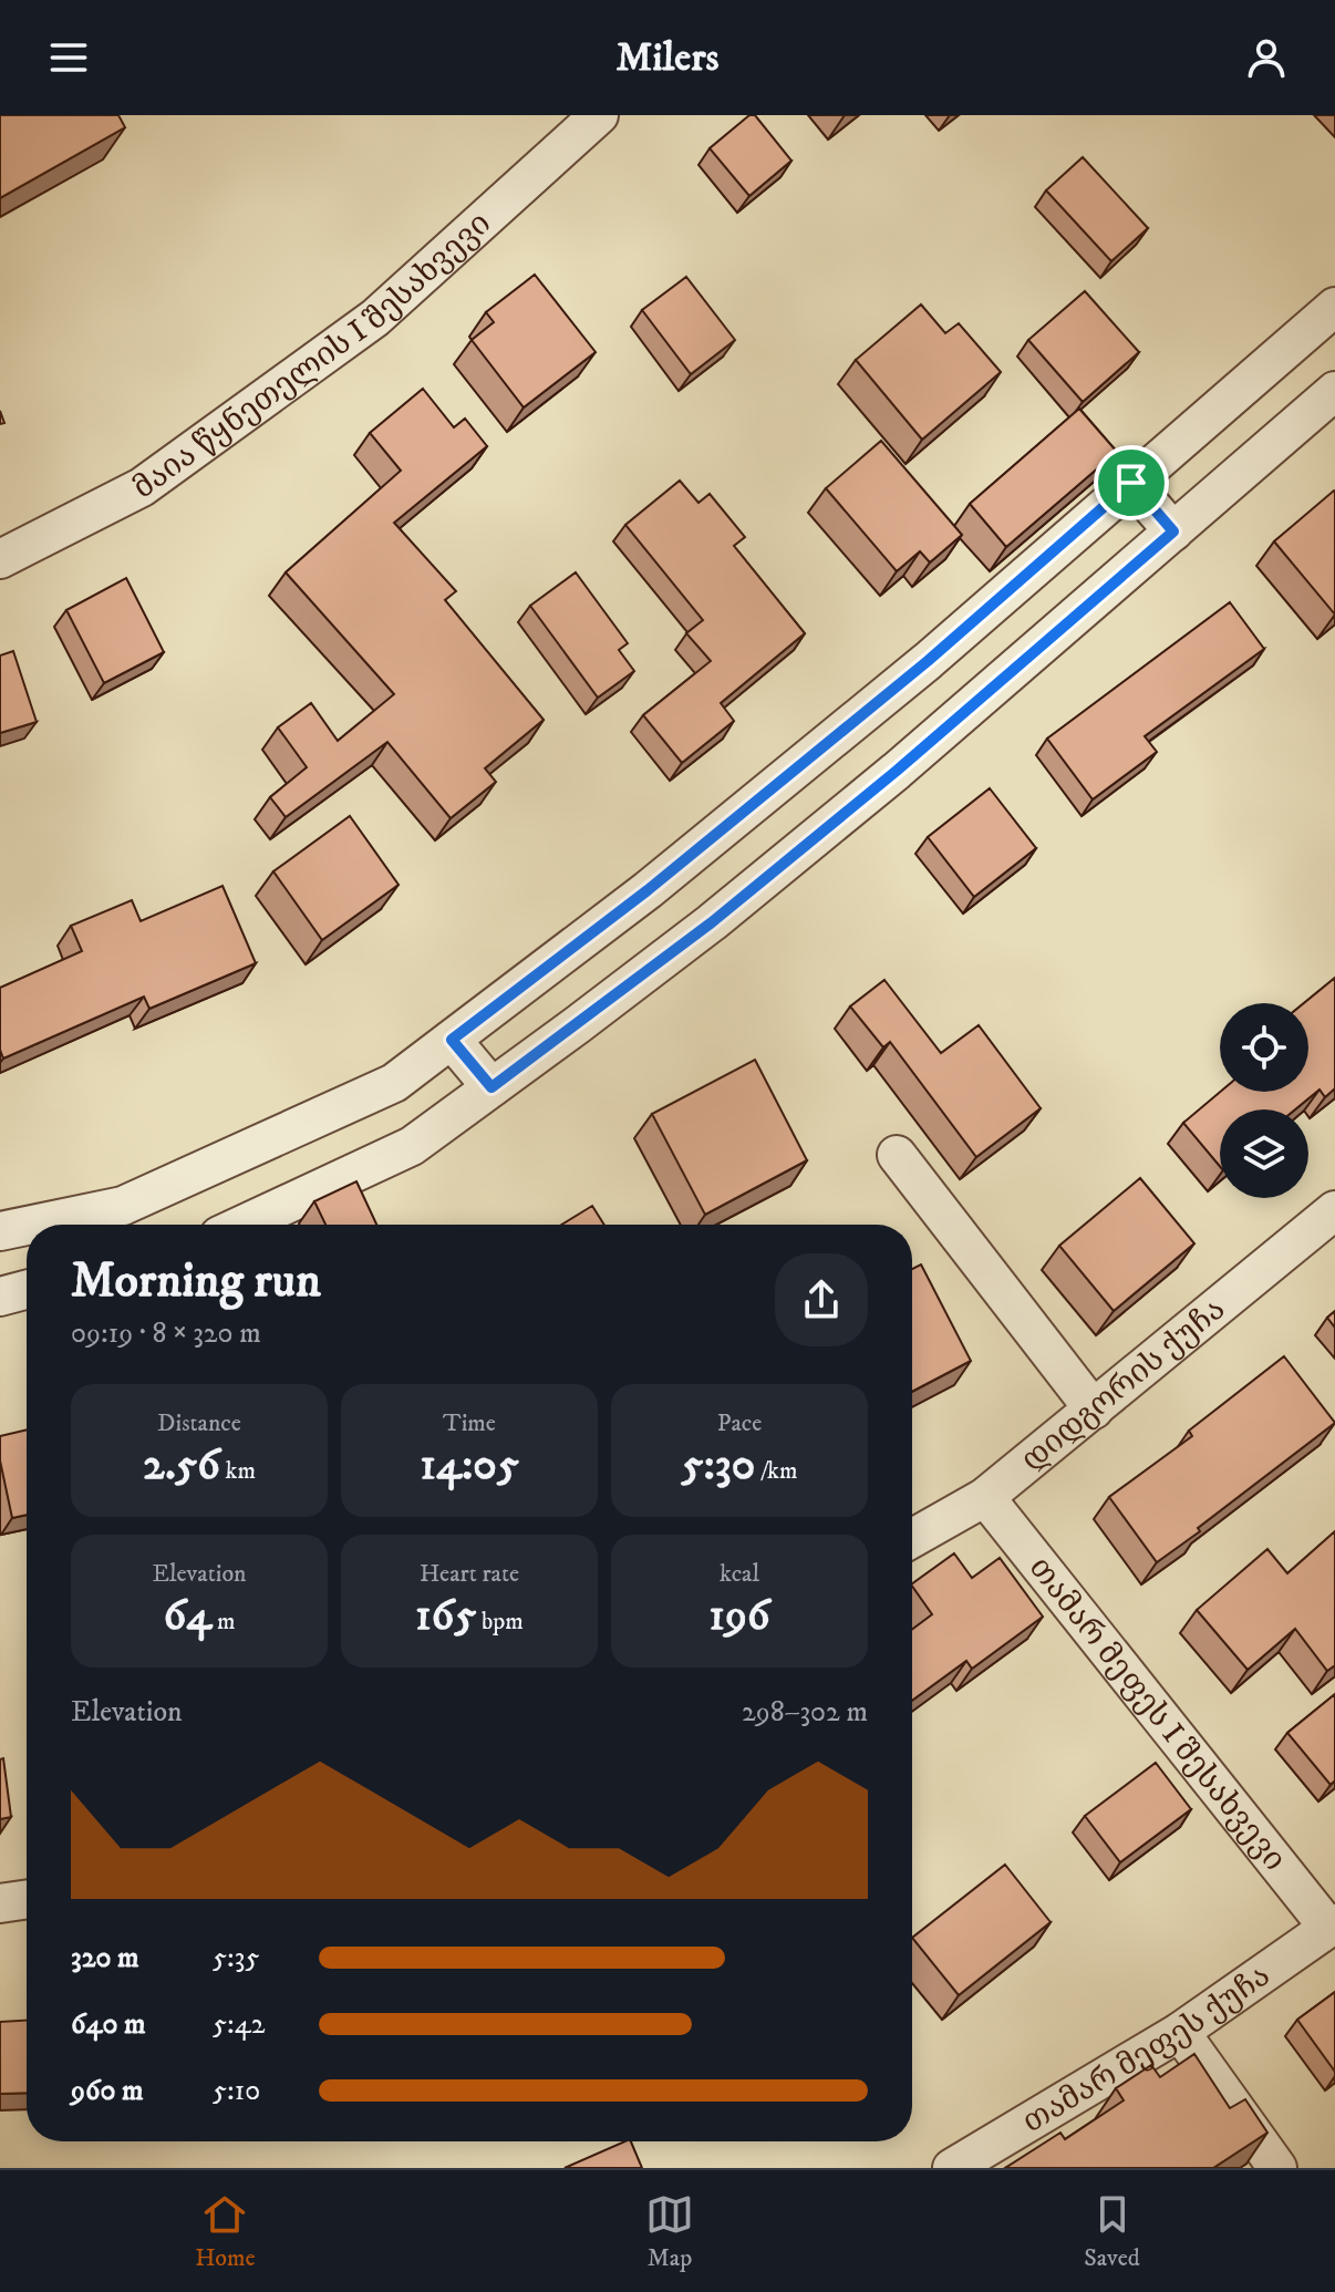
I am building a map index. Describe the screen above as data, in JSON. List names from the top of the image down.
{
  "streets": {
    "street": [
      "მაია წყნეთელის I შესახვევი",
      "დიდგორის ქუჩა",
      "თამარ მეფეს I შესახვევი",
      "თამარ მეფეს ქუჩა"
    ]
  },
  "crossings": [
    ["დიდგორის ქუჩა", "თამარ მეფეს I შესახვევი"],
    ["თამარ მეფეს I შესახვევი", "თამარ მეფეს ქუჩა"]
  ],
  "page": {
    "header": "Milers",
    "heading": ["Morning run", "09:19 · 8 × 320 m"],
    "stats": [
      ["Distance", "2.56 km"],
      ["Time", "14:05"],
      ["Pace", "5:30 /km"],
      ["Elevation", "64 m"],
      ["Heart rate", "165 bpm"],
      ["kcal", "196"]
    ],
    "chart": ["Elevation", "298–302 m"],
    "list": [
      {
        "name": "320 m",
        "note": "5:35"
      },
      {
        "name": "640 m",
        "note": "5:42"
      },
      {
        "name": "960 m",
        "note": "5:10"
      }
    ],
    "tabs": ["Home", "Map", "Saved"]
  }
}
